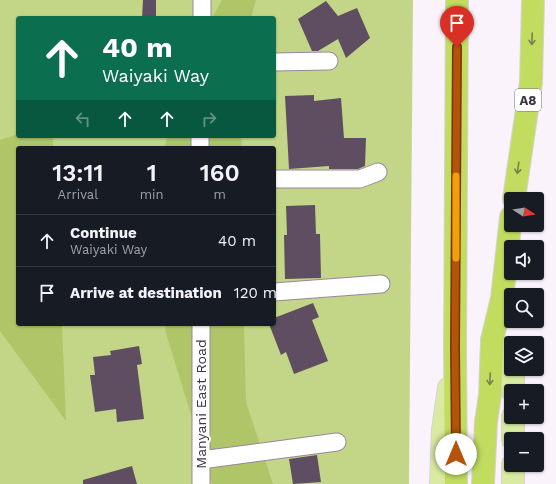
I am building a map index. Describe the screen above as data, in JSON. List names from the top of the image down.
{
  "streets": {
    "highway": ["A8"],
    "street": ["Manyani East Road"]
  },
  "north": "right",
  "page": {
    "turn": ["40 m", "Waiyaki Way"],
    "eta": [
      "13:11",
      "Arrival",
      "1",
      "min",
      "160",
      "m"
    ],
    "map_buttons": ["+", "−"],
    "list": [
      {
        "name": "Continue",
        "note": "Waiyaki Way",
        "value": "40 m"
      },
      {
        "name": "Arrive at destination",
        "value": "120 m"
      }
    ]
  }
}
